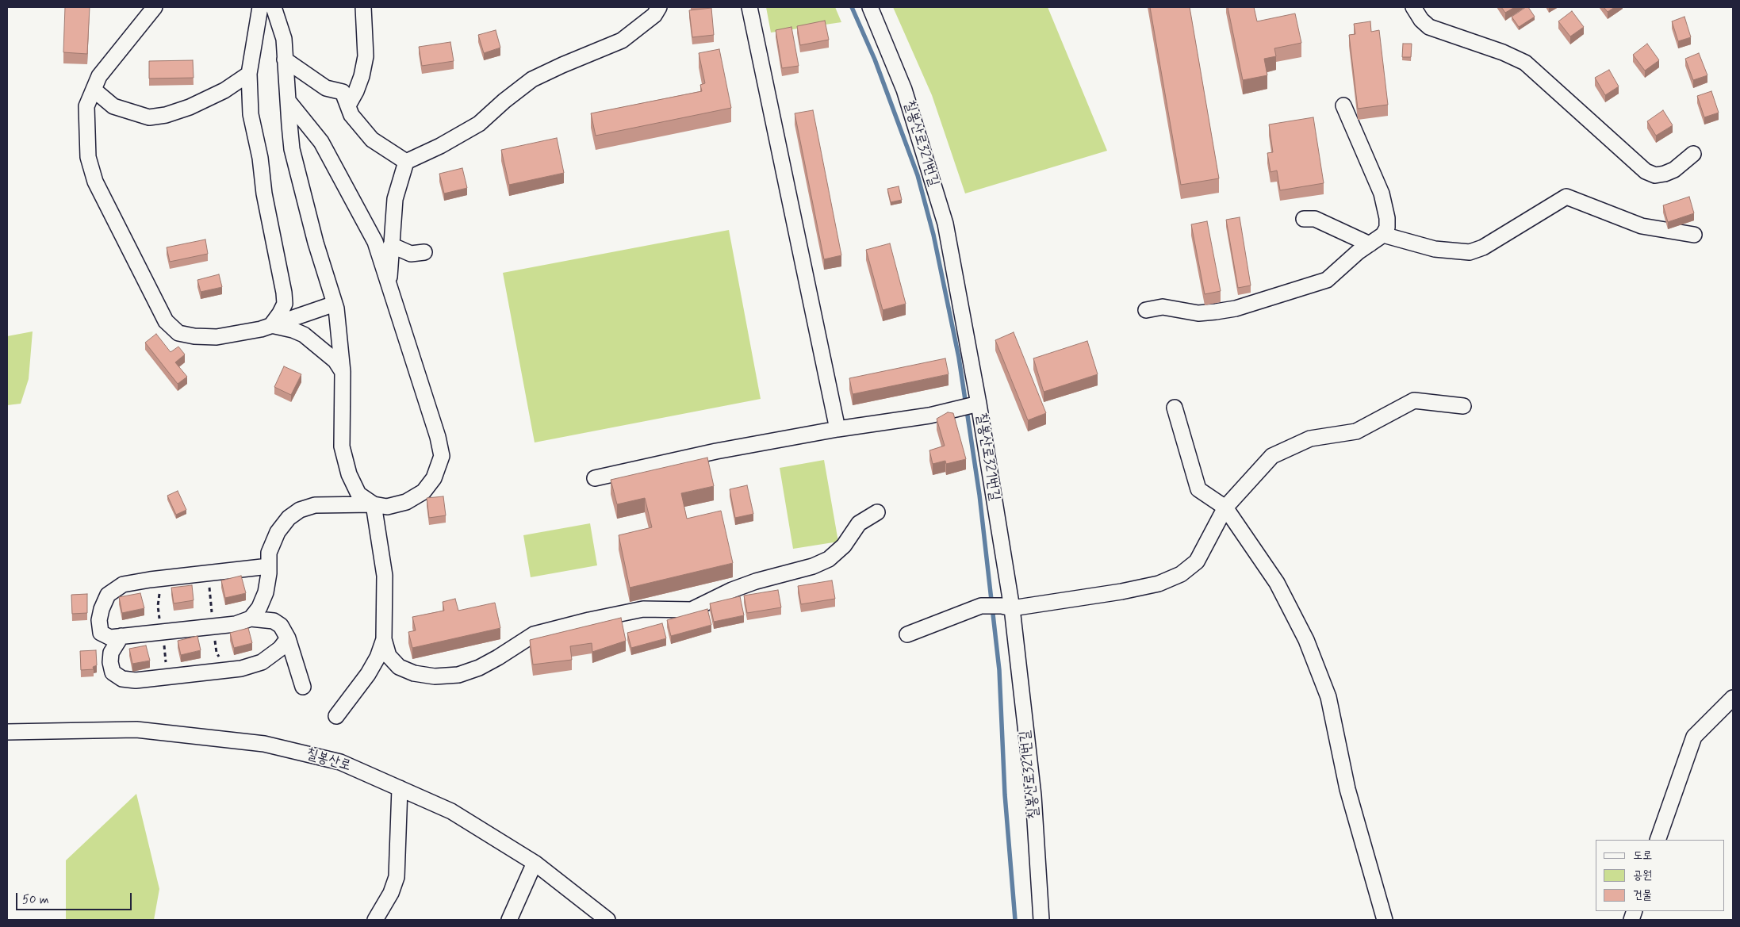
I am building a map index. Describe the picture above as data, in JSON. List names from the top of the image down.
{
  "streets": {
    "street": ["칠봉산로321번길", "칠봉산로"]
  },
  "legend": ["도로", "공원", "건물"],
  "scale_bar": "50 m"
}
